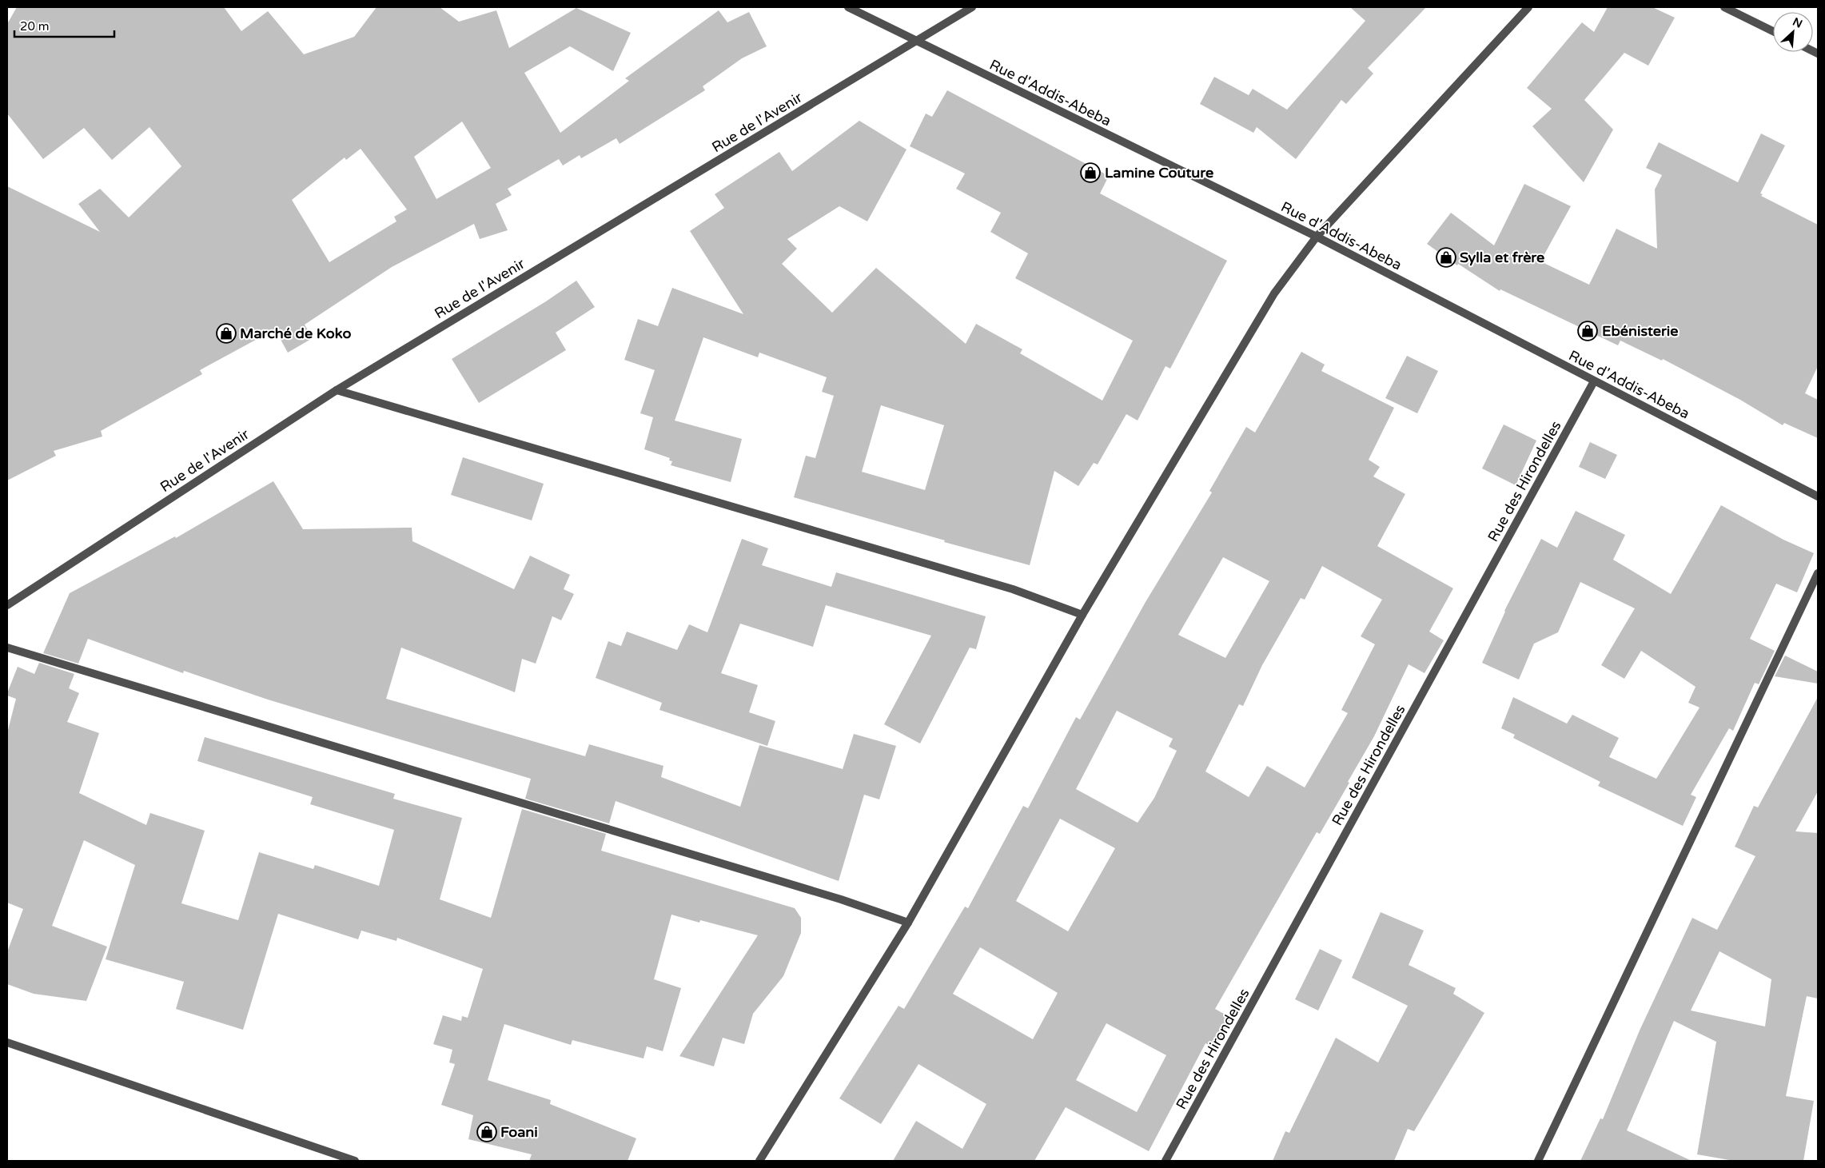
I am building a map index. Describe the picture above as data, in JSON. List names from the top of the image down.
{
  "streets": {
    "street": ["Rue d'Addis-Abeba", "Rue de l'Avenir", "Rue des Hirondelles"]
  },
  "crossings": [
    ["Rue d'Addis-Abeba", "Rue de l'Avenir"],
    ["Rue d'Addis-Abeba", "Rue des Hirondelles"]
  ],
  "places": {
    "shop": [
      "Lamine Couture",
      "Sylla et frère",
      "Ebénisterie",
      "Marché de Koko",
      "Foani"
    ]
  },
  "scale_bar": "20 m",
  "north": "top right"
}
